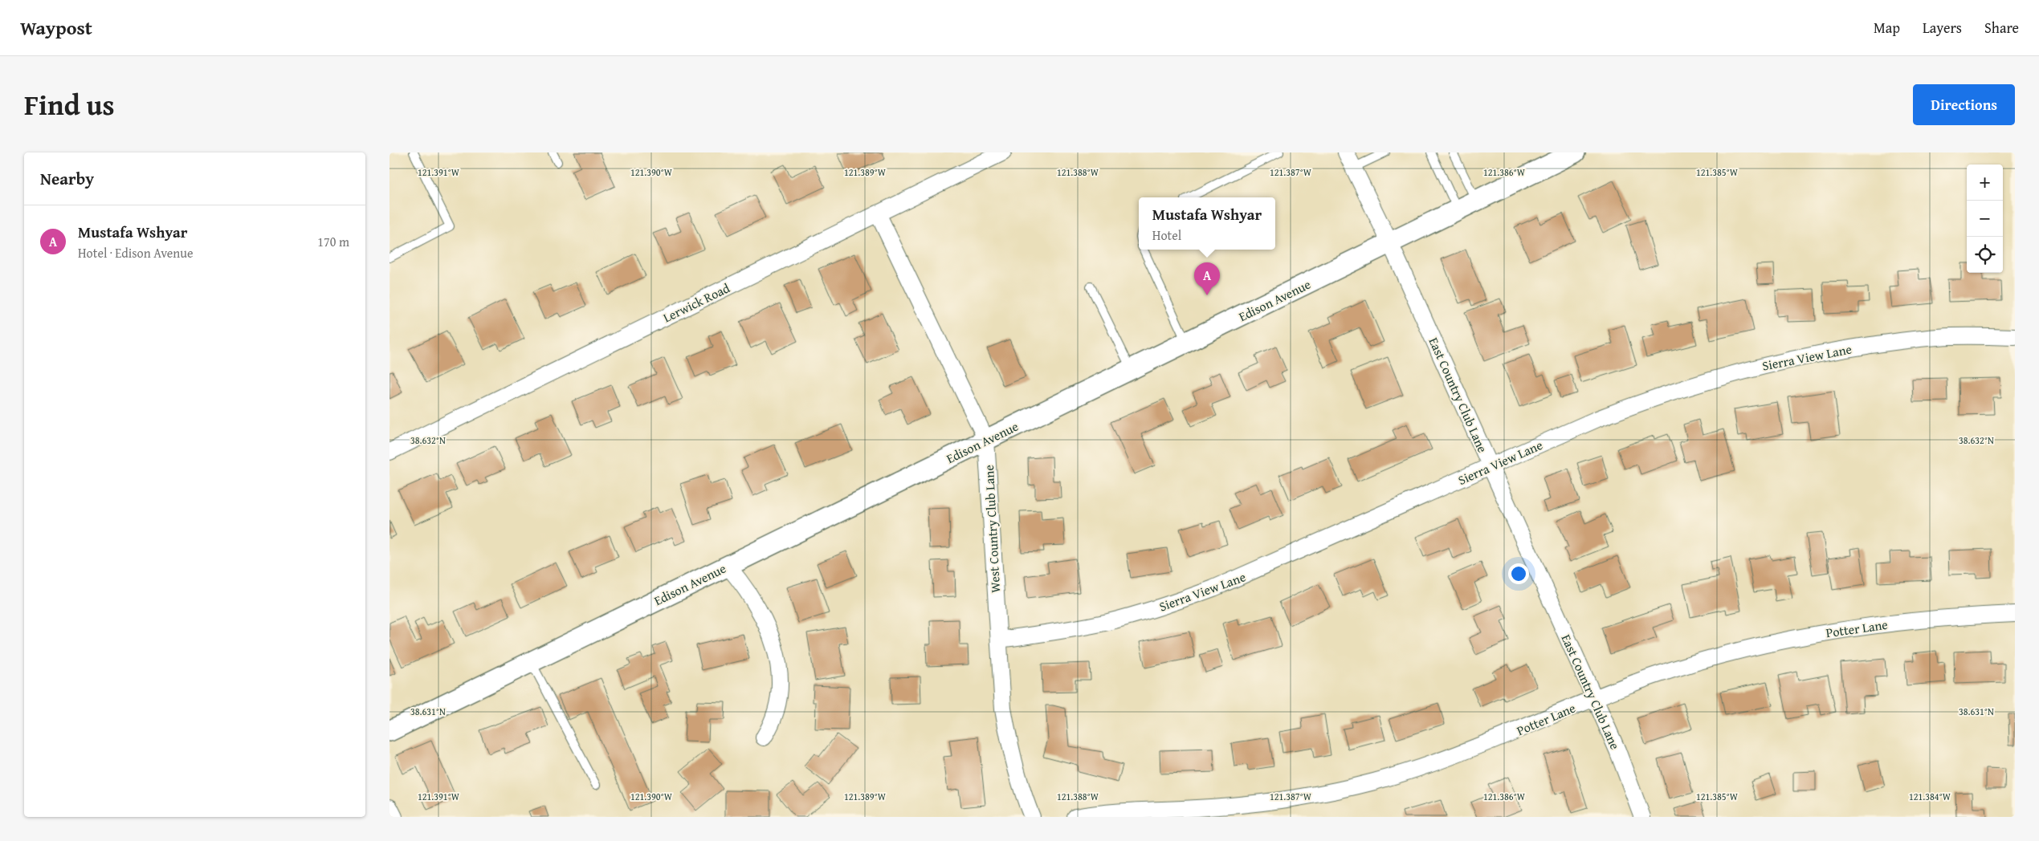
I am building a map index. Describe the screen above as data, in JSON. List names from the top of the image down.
{
  "streets": {
    "street": [
      "Edison Avenue",
      "Lerwick Road",
      "Sierra View Lane",
      "East Country Club Lane",
      "West Country Club Lane",
      "Potter Lane"
    ]
  },
  "crossings": [
    ["Edison Avenue", "East Country Club Lane"],
    ["Edison Avenue", "West Country Club Lane"],
    ["Lerwick Road", "West Country Club Lane"],
    ["Sierra View Lane", "East Country Club Lane"],
    ["Sierra View Lane", "West Country Club Lane"],
    ["East Country Club Lane", "Potter Lane"]
  ],
  "page": {
    "header": "Waypost",
    "nav": ["Map", "Layers", "Share"],
    "title": "Find us",
    "buttons": "Directions",
    "heading": "Nearby",
    "map_buttons": ["+", "−"],
    "popup": ["Mustafa Wshyar", "Hotel"],
    "list": [
      {
        "mark": "A",
        "name": "Mustafa Wshyar",
        "note": "Hotel · Edison Avenue",
        "value": "170 m"
      }
    ],
    "pins": "A"
  },
  "coordinates": [
    "121.391°W",
    "121.390°W",
    "121.389°W",
    "121.388°W",
    "121.387°W",
    "121.386°W",
    "121.385°W",
    "38.632°N",
    "38.631°N",
    "121.384°W"
  ]
}
